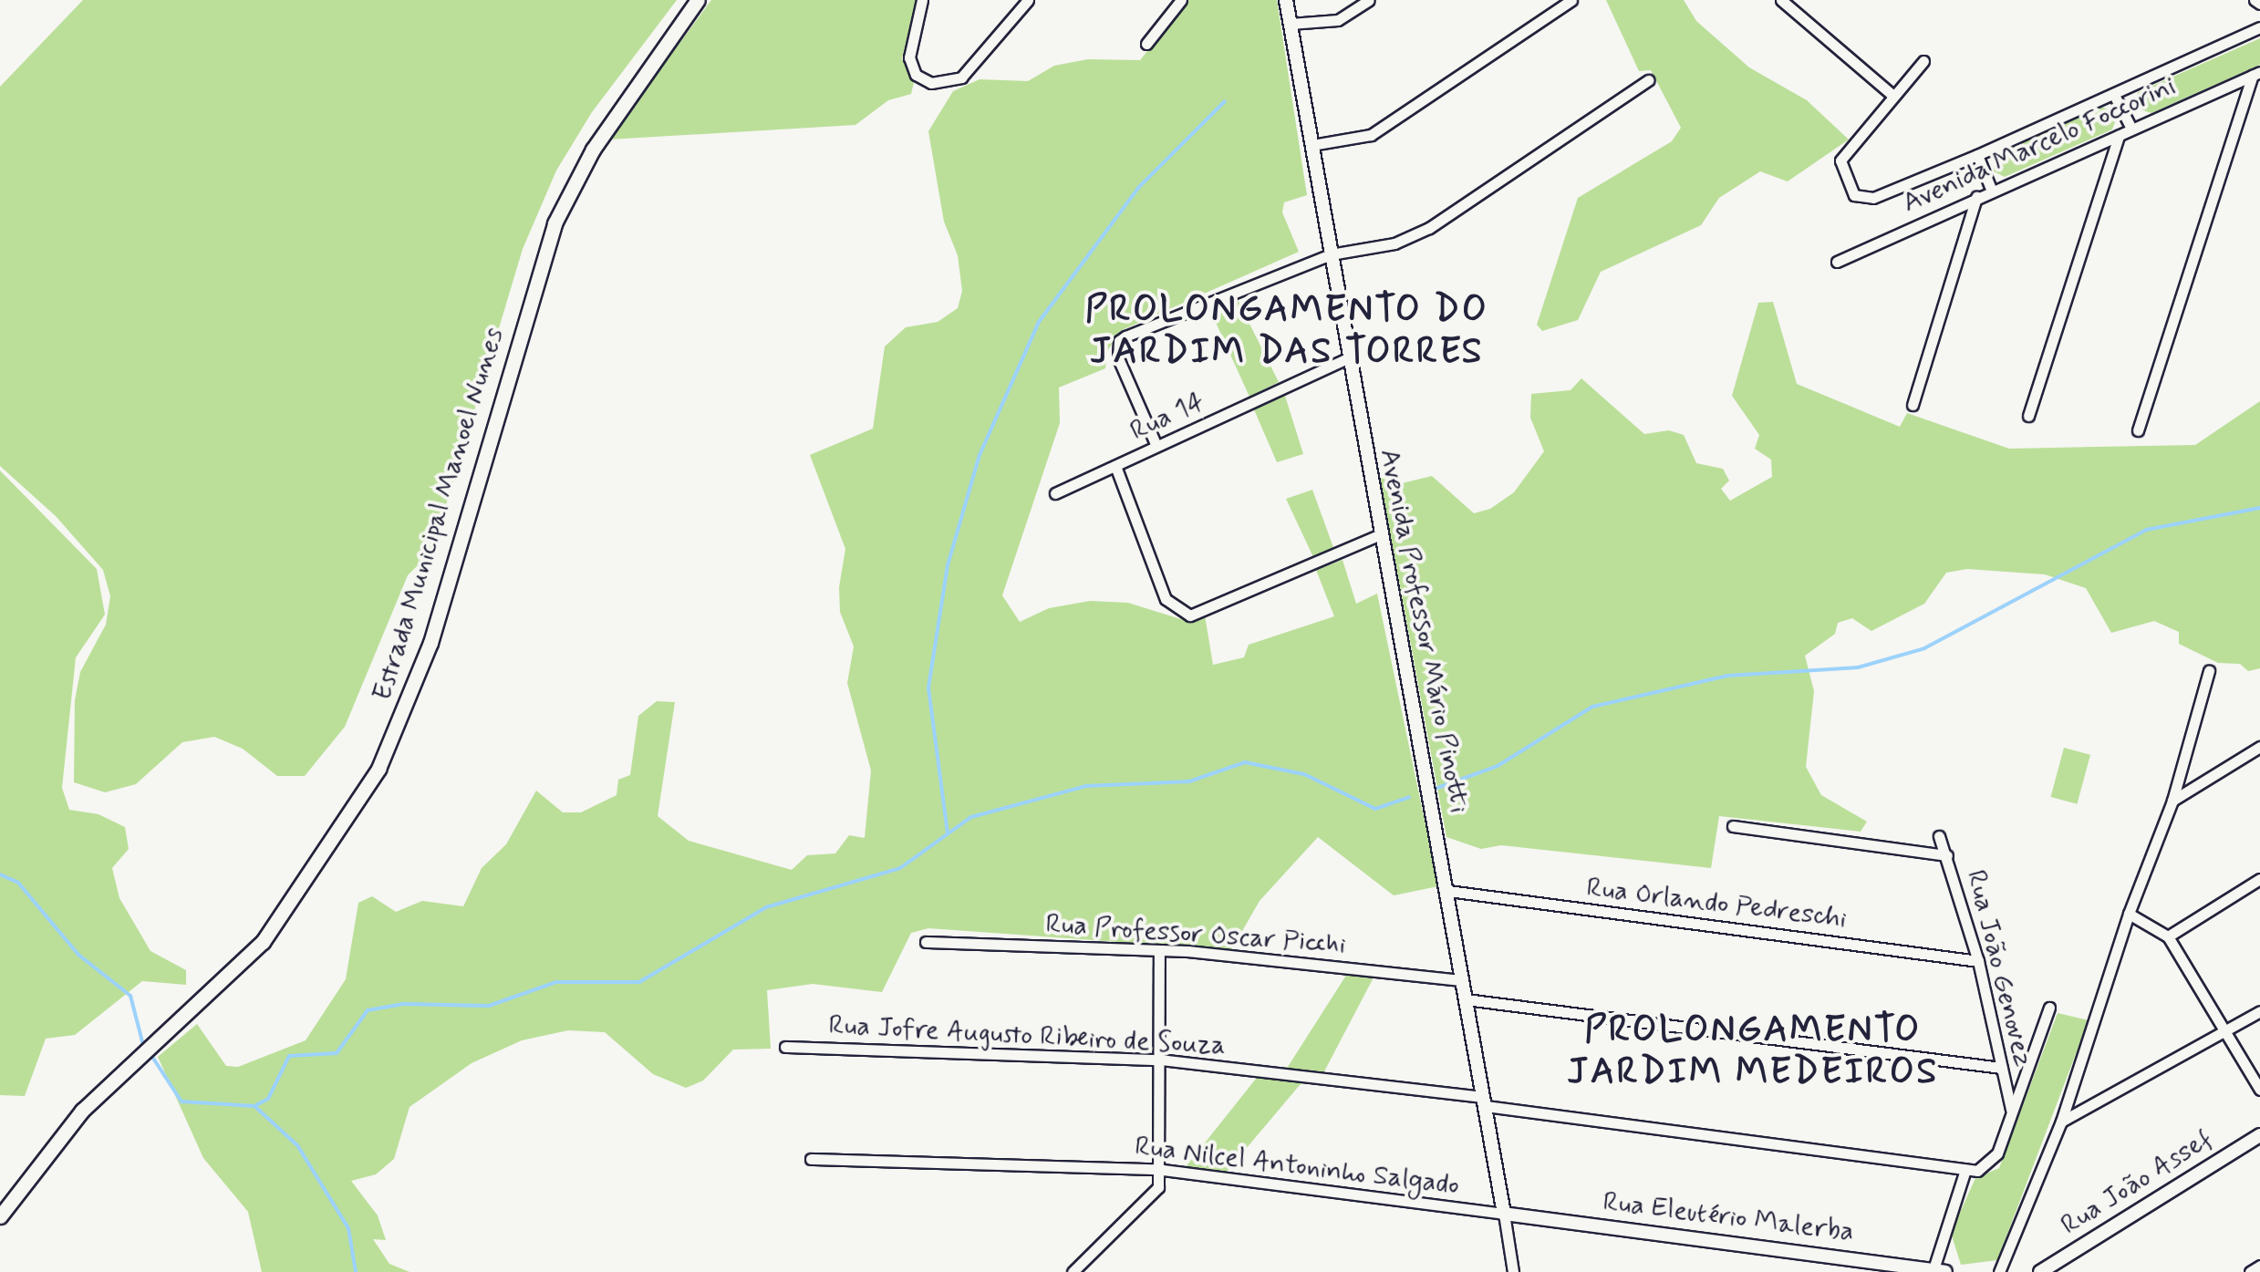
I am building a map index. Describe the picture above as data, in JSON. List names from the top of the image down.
{
  "streets": {
    "main road": ["Estrada Municipal Manoel Nunes"],
    "street": [
      "Avenida Marcelo Foccorini",
      "Rua 14",
      "Avenida Professor Mário Pinotti",
      "Rua Orlando Pedreschi",
      "Rua Professor Oscar Picchi",
      "Rua João Genovez",
      "Rua Jofre Augusto Ribeiro de Souza",
      "Rua Nilcel Antoninho Salgado",
      "Rua João Assef",
      "Rua Eleutério Malerba"
    ]
  },
  "crossings": [
    ["Rua 14", "Avenida Professor Mário Pinotti"],
    ["Avenida Professor Mário Pinotti", "Rua Orlando Pedreschi"],
    ["Avenida Professor Mário Pinotti", "Rua Professor Oscar Picchi"],
    ["Avenida Professor Mário Pinotti", "Rua Jofre Augusto Ribeiro de Souza"],
    ["Avenida Professor Mário Pinotti", "Rua Nilcel Antoninho Salgado"],
    ["Avenida Professor Mário Pinotti", "Rua Eleutério Malerba"],
    ["Rua Orlando Pedreschi", "Rua João Genovez"],
    ["Rua Nilcel Antoninho Salgado", "Rua Eleutério Malerba"]
  ],
  "districts": ["PROLONGAMENTO DO JARDIM DAS TORRES", "PROLONGAMENTO JARDIM MEDEIROS"]
}
